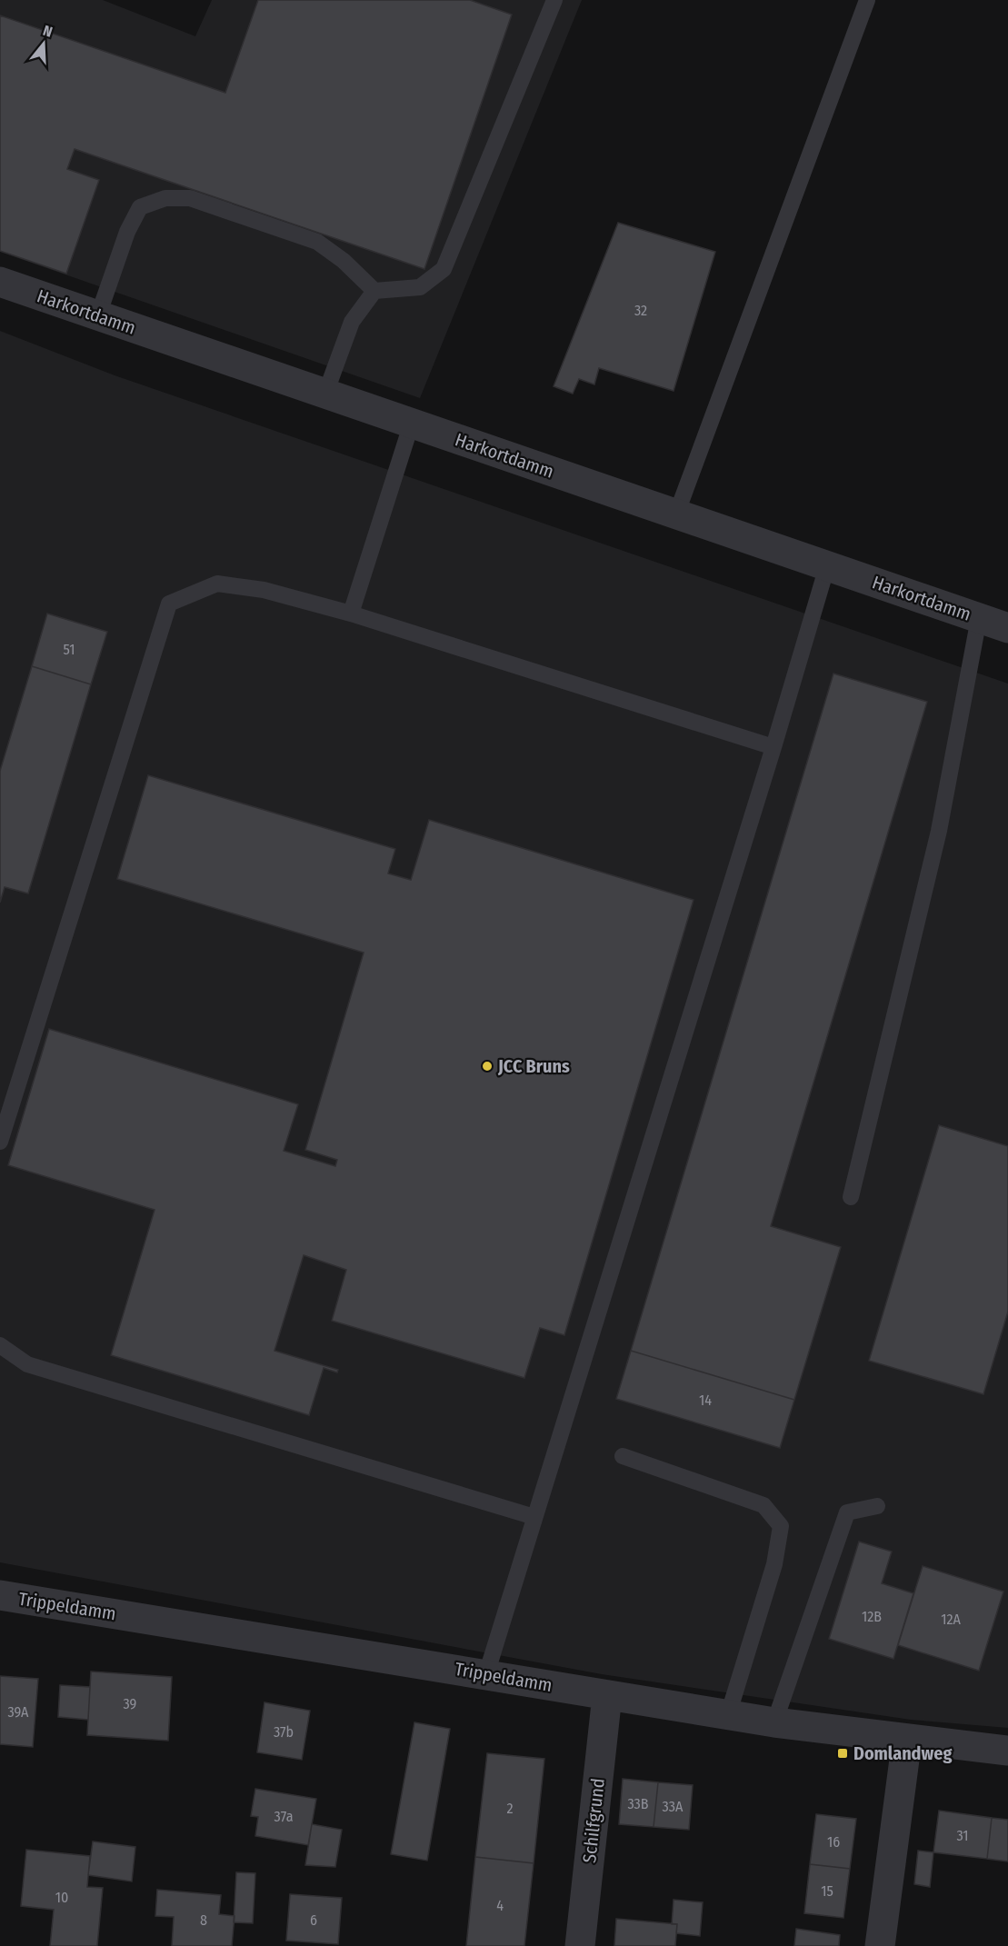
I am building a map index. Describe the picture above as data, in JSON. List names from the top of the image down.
{
  "streets": {
    "street": ["Harkortdamm", "Trippeldamm", "Schilfgrund"]
  },
  "crossings": [
    ["Trippeldamm", "Schilfgrund"]
  ],
  "places": {
    "other": ["JCC Bruns"],
    "transit": ["Domlandweg"]
  },
  "house_numbers": [
    "32",
    "51",
    "14",
    "12B",
    "12A",
    "39",
    "39A",
    "37b",
    "33B",
    "33A",
    "2",
    "37a",
    "31",
    "16",
    "15",
    "10",
    "4",
    "8",
    "6"
  ],
  "north": "top"
}
